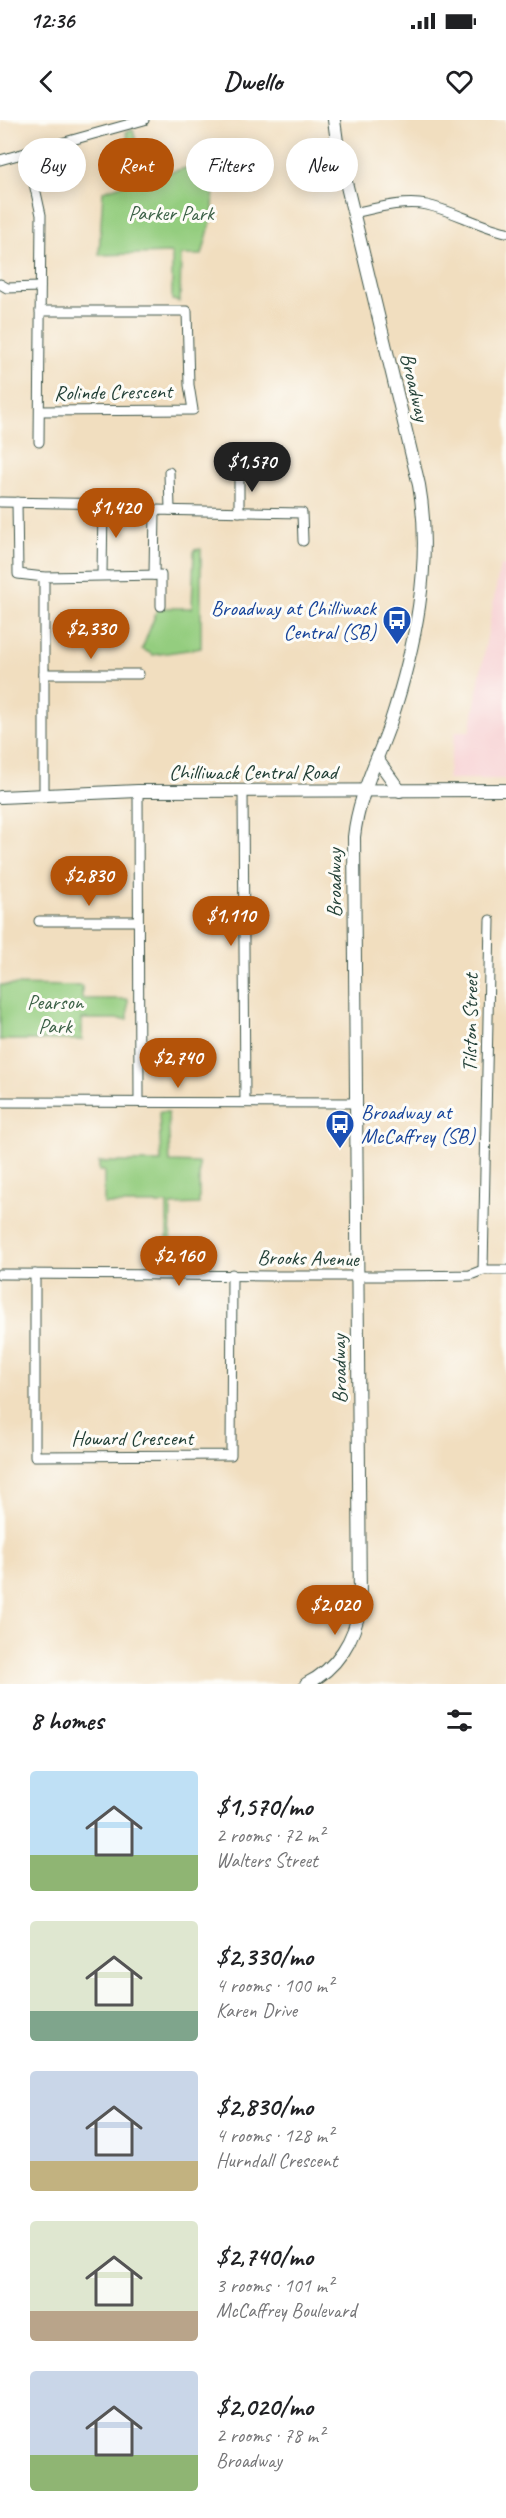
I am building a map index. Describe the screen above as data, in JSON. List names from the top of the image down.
{
  "streets": {
    "street": [
      "Broadway",
      "Rolinde Crescent",
      "Chilliwack Central Road",
      "Tilston Street",
      "Brooks Avenue",
      "Howard Crescent"
    ]
  },
  "crossings": [
    ["Broadway", "Chilliwack Central Road"],
    ["Broadway", "Brooks Avenue"],
    ["Tilston Street", "Brooks Avenue"],
    ["Brooks Avenue", "Howard Crescent"]
  ],
  "parks": ["Parker Park", "Pearson Park"],
  "places": {
    "bus stop": ["Broadway at Chilliwack Central (SB)", "Broadway at McCaffrey (SB)"]
  },
  "page": {
    "status": "12:36",
    "header": "Dwello",
    "chip": [
      "Buy",
      "Rent",
      "Filters",
      "New"
    ],
    "price": [
      "$1,570",
      "$1,420",
      "$2,330",
      "$2,830",
      "$1,110",
      "$2,740",
      "$2,160",
      "$2,020"
    ],
    "heading": "8 homes",
    "list": [
      {
        "name": "$1,570/mo",
        "note": "2 rooms · 72 m² · Walters Street"
      },
      {
        "name": "$2,330/mo",
        "note": "4 rooms · 100 m² · Karen Drive"
      },
      {
        "name": "$2,830/mo",
        "note": "4 rooms · 128 m² · Hurndall Crescent"
      },
      {
        "name": "$2,740/mo",
        "note": "3 rooms · 101 m² · McCaffrey Boulevard"
      },
      {
        "name": "$2,020/mo",
        "note": "2 rooms · 78 m² · Broadway"
      }
    ]
  }
}
